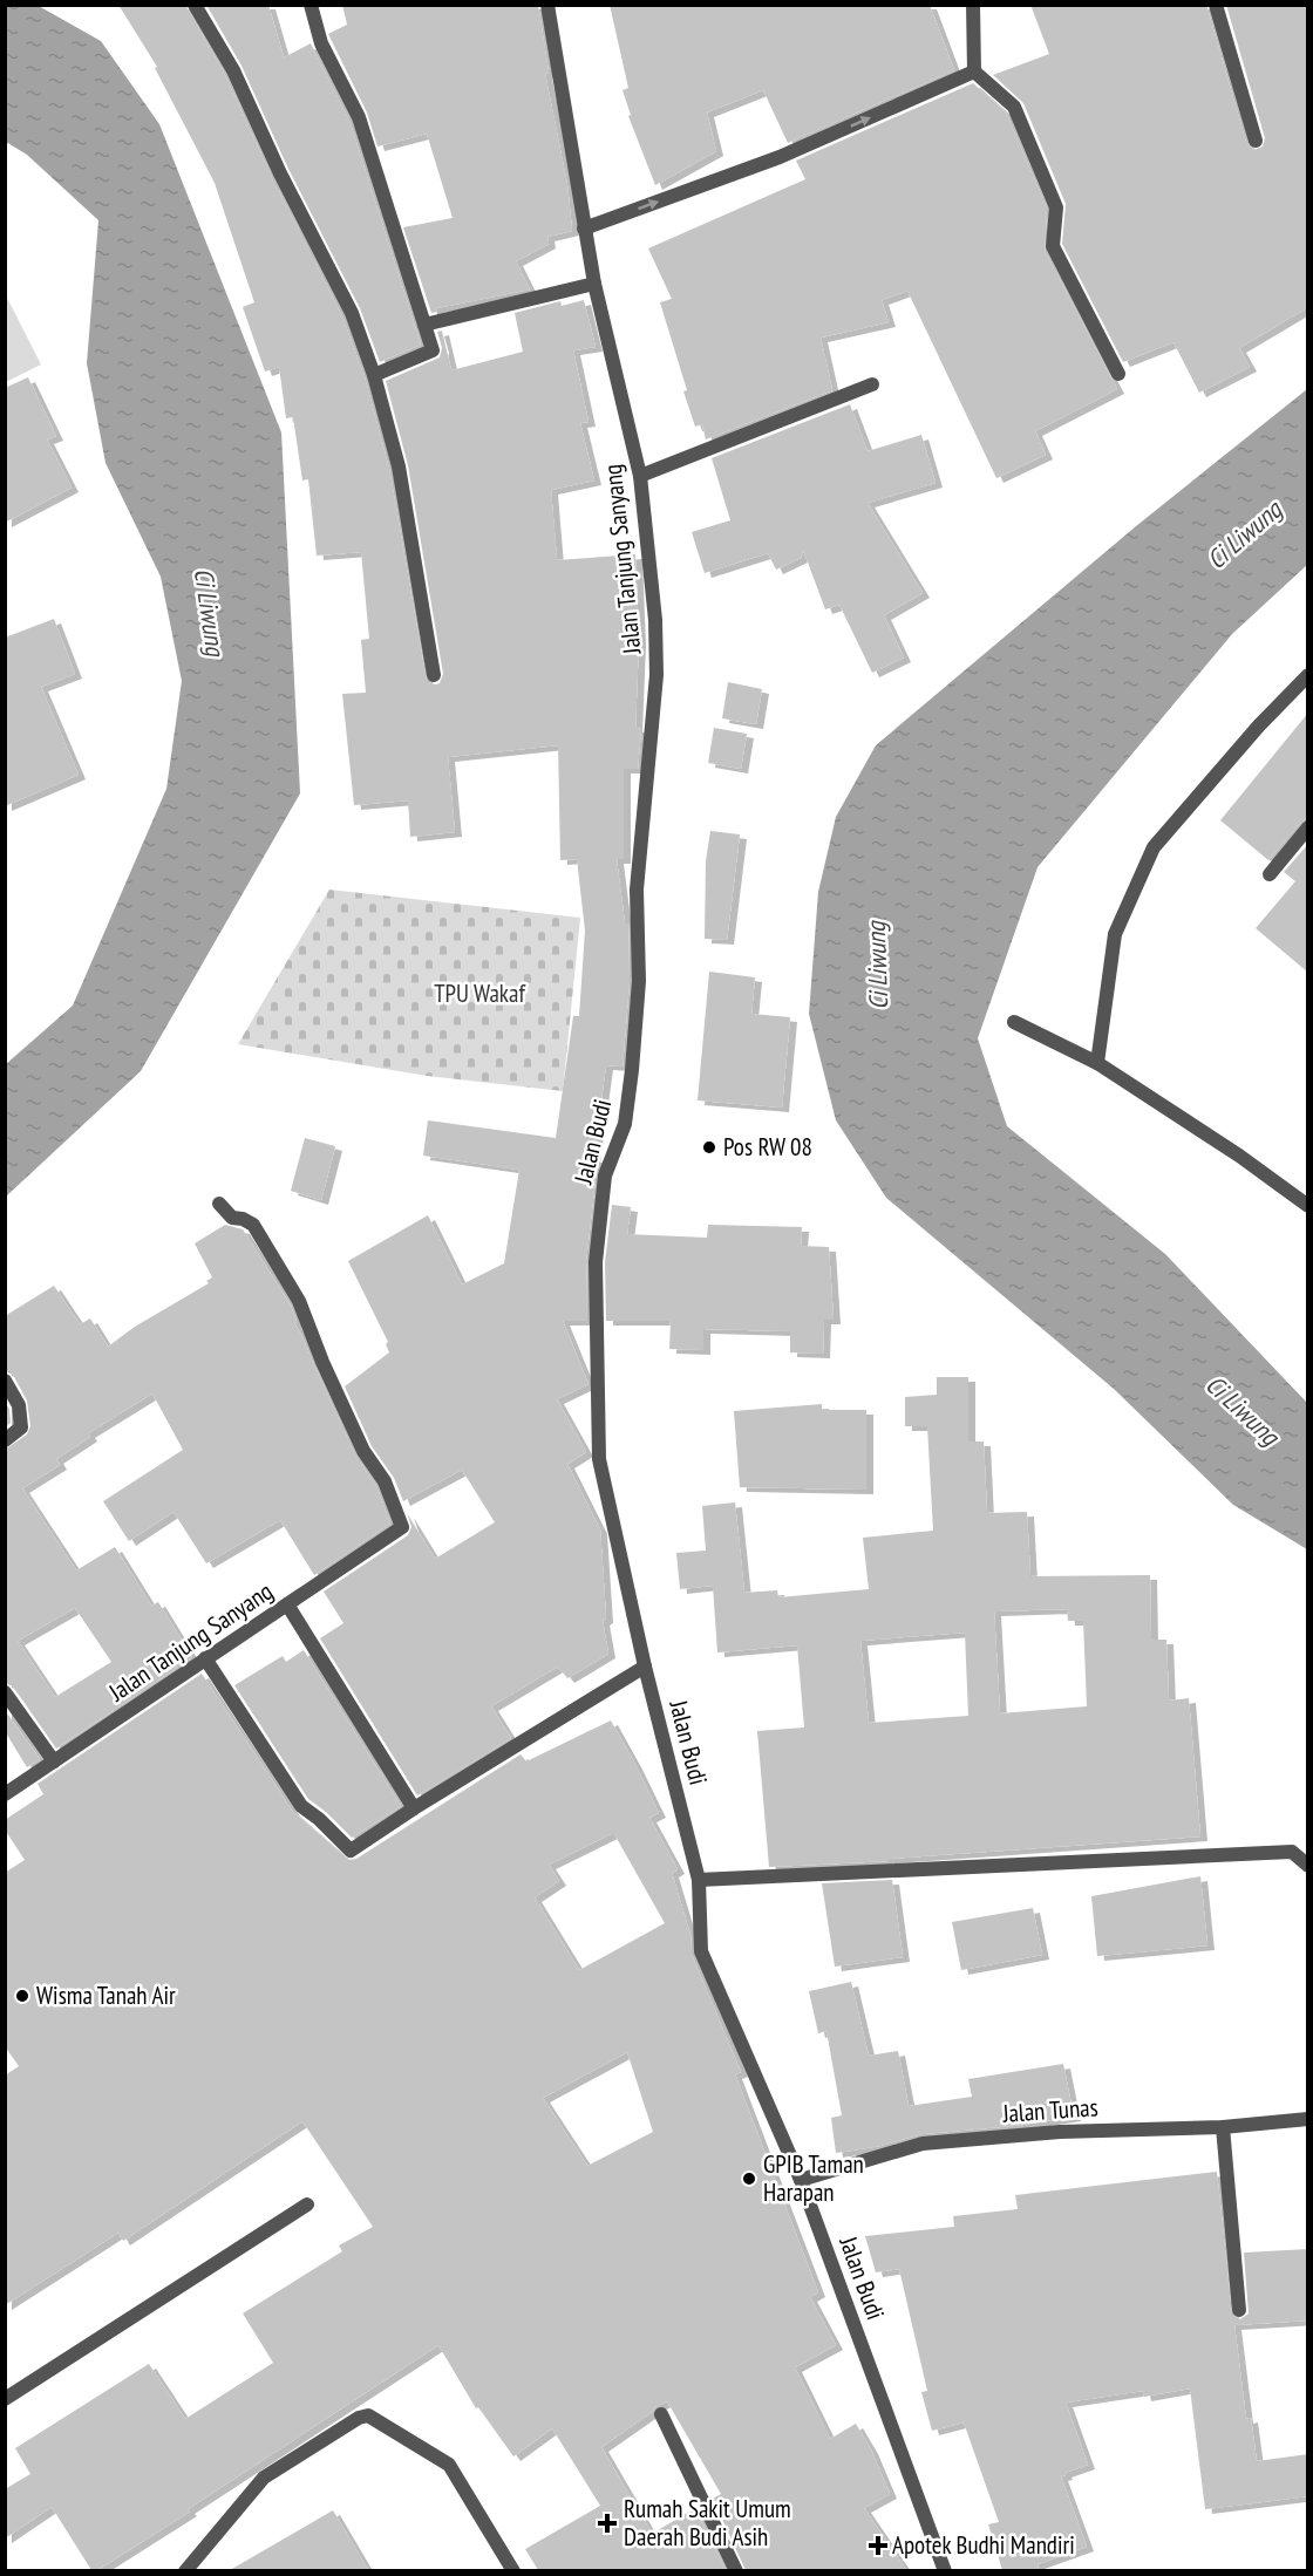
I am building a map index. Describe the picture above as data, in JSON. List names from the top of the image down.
{
  "streets": {
    "street": ["Jalan Tanjung Sanyang", "Jalan Budi", "Jalan Tunas"]
  },
  "crossings": [
    ["Jalan Tanjung Sanyang", "Jalan Budi"],
    ["Jalan Budi", "Jalan Tunas"]
  ],
  "water": ["Ci Liwung"],
  "parks": ["TPU Wakaf"],
  "places": {
    "other": ["Pos RW 08", "Wisma Tanah Air", "GPIB Taman Harapan"],
    "health": ["Rumah Sakit Umum Daerah Budi Asih", "Apotek Budhi Mandiri"]
  }
}
